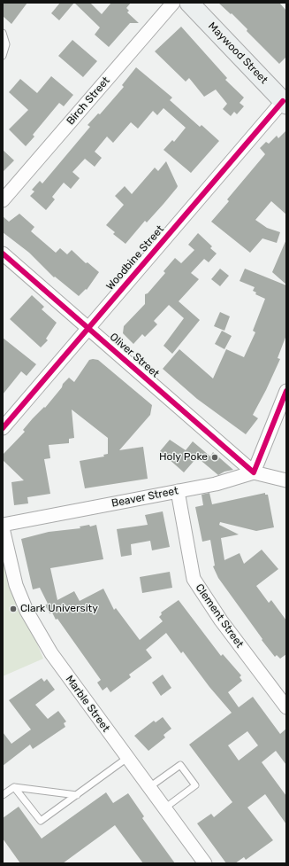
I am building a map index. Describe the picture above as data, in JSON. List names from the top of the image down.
{
  "streets": {
    "street": [
      "Maywood Street",
      "Birch Street",
      "Woodbine Street",
      "Oliver Street",
      "Beaver Street",
      "Clement Street",
      "Marble Street"
    ]
  },
  "crossings": [
    ["Maywood Street", "Woodbine Street"],
    ["Woodbine Street", "Oliver Street"],
    ["Oliver Street", "Beaver Street"],
    ["Beaver Street", "Clement Street"]
  ],
  "places": ["Holy Poke", "Clark University"]
}
